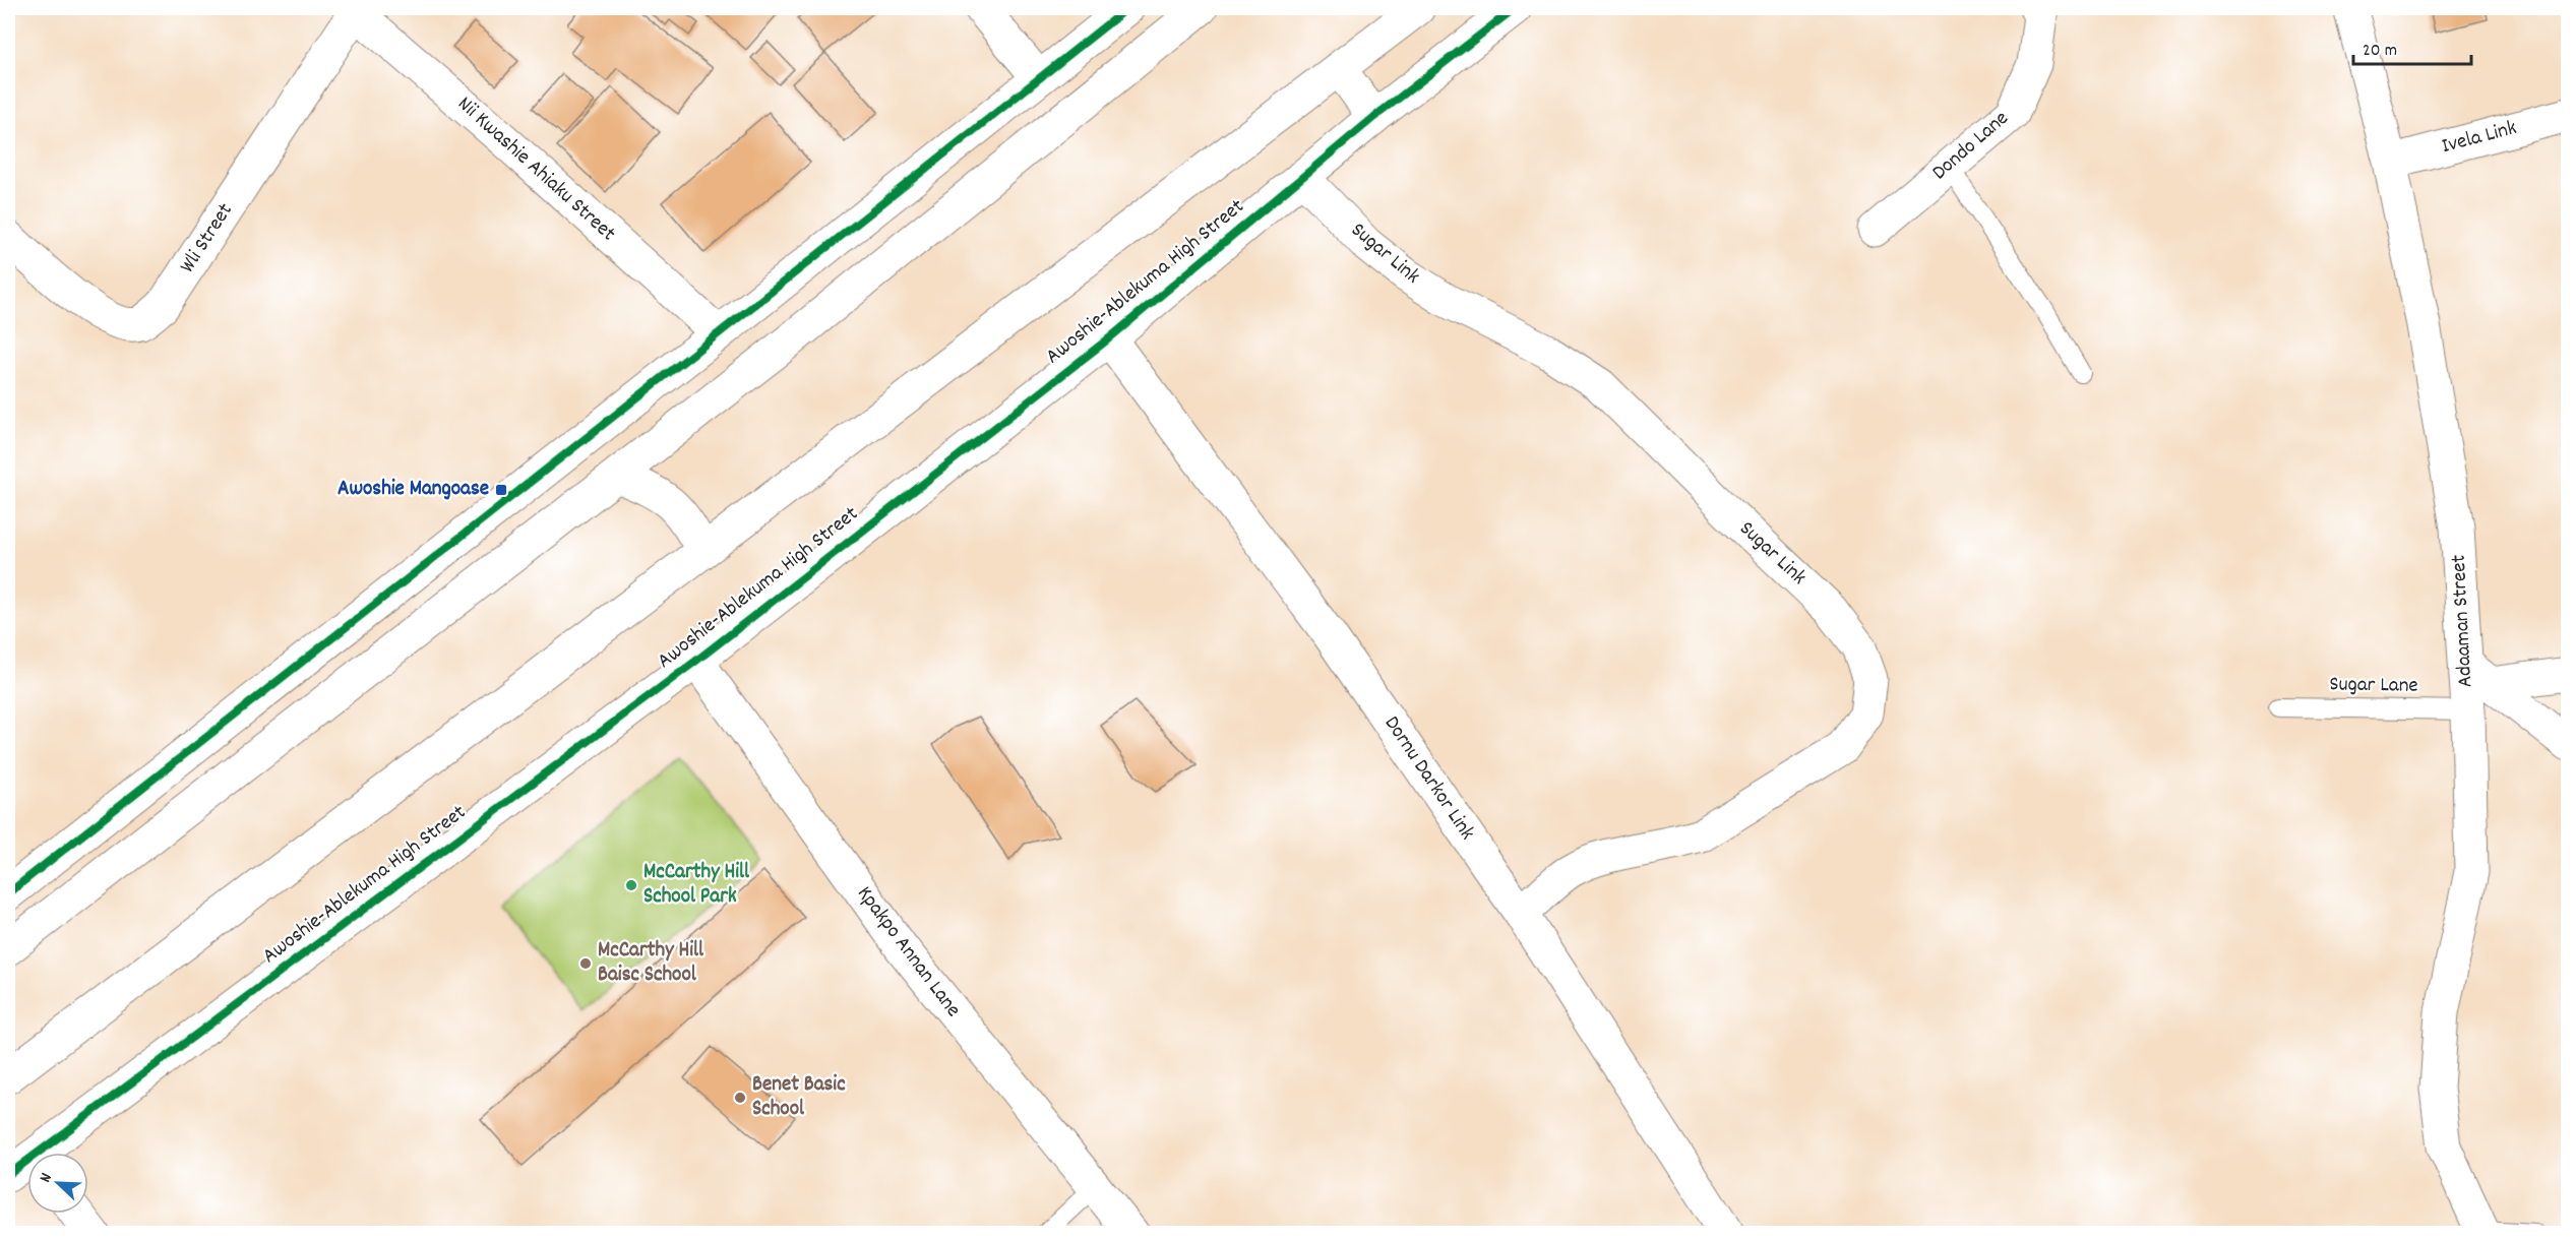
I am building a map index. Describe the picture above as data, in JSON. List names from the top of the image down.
{
  "streets": {
    "street": [
      "Ivela Link",
      "Dondo Lane",
      "Nii Kwashie Ahiaku Street",
      "Wli Street",
      "Sugar Link",
      "Awoshie-Ablekuma High Street",
      "Adaaman Street",
      "Dornu Darkor Link",
      "Kpakpo Annan Lane"
    ],
    "lane": ["Sugar Lane"]
  },
  "crossings": [
    ["Ivela Link", "Adaaman Street"],
    ["Nii Kwashie Ahiaku Street", "Wli Street"],
    ["Sugar Link", "Awoshie-Ablekuma High Street"],
    ["Sugar Link", "Dornu Darkor Link"],
    ["Awoshie-Ablekuma High Street", "Dornu Darkor Link"],
    ["Awoshie-Ablekuma High Street", "Kpakpo Annan Lane"],
    ["Adaaman Street", "Sugar Lane"]
  ],
  "places": {
    "transit": ["Awoshie Mangoase"],
    "other": ["McCarthy Hill School Park", "McCarthy Hill Baisc School", "Benet Basic School"]
  },
  "scale_bar": "20 m",
  "north": "top left"
}
